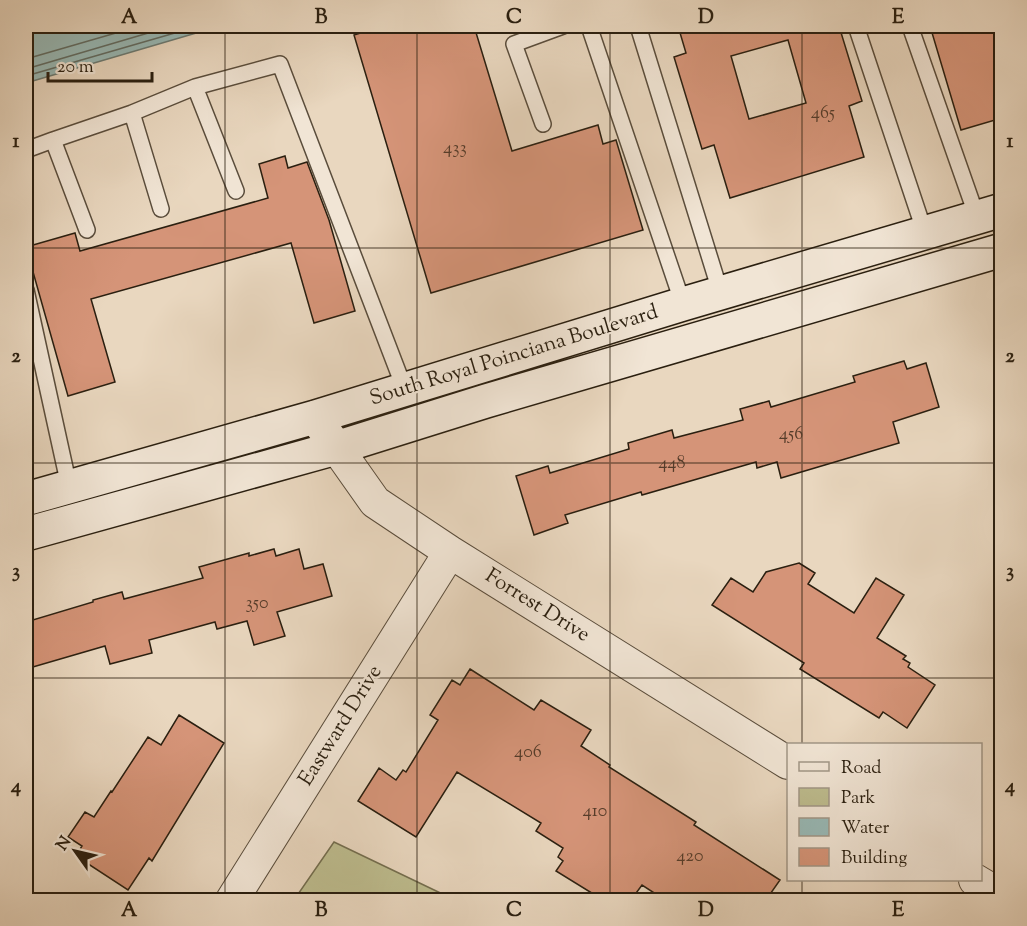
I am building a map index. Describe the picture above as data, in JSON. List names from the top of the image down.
{
  "streets": {
    "street": ["South Royal Poinciana Boulevard", "Forrest Drive", "Eastward Drive"]
  },
  "crossings": [
    ["South Royal Poinciana Boulevard", "Forrest Drive"],
    ["Forrest Drive", "Eastward Drive"]
  ],
  "house_numbers": [
    "465",
    "433",
    "456",
    "448",
    "350",
    "406",
    "410",
    "420"
  ],
  "legend": [
    "Road",
    "Park",
    "Water",
    "Building"
  ],
  "scale_bar": "20 m",
  "north": "top left",
  "grid": {
    "columns": [
      "A",
      "B",
      "C",
      "D",
      "E"
    ],
    "rows": [
      "1",
      "2",
      "3",
      "4"
    ]
  }
}
